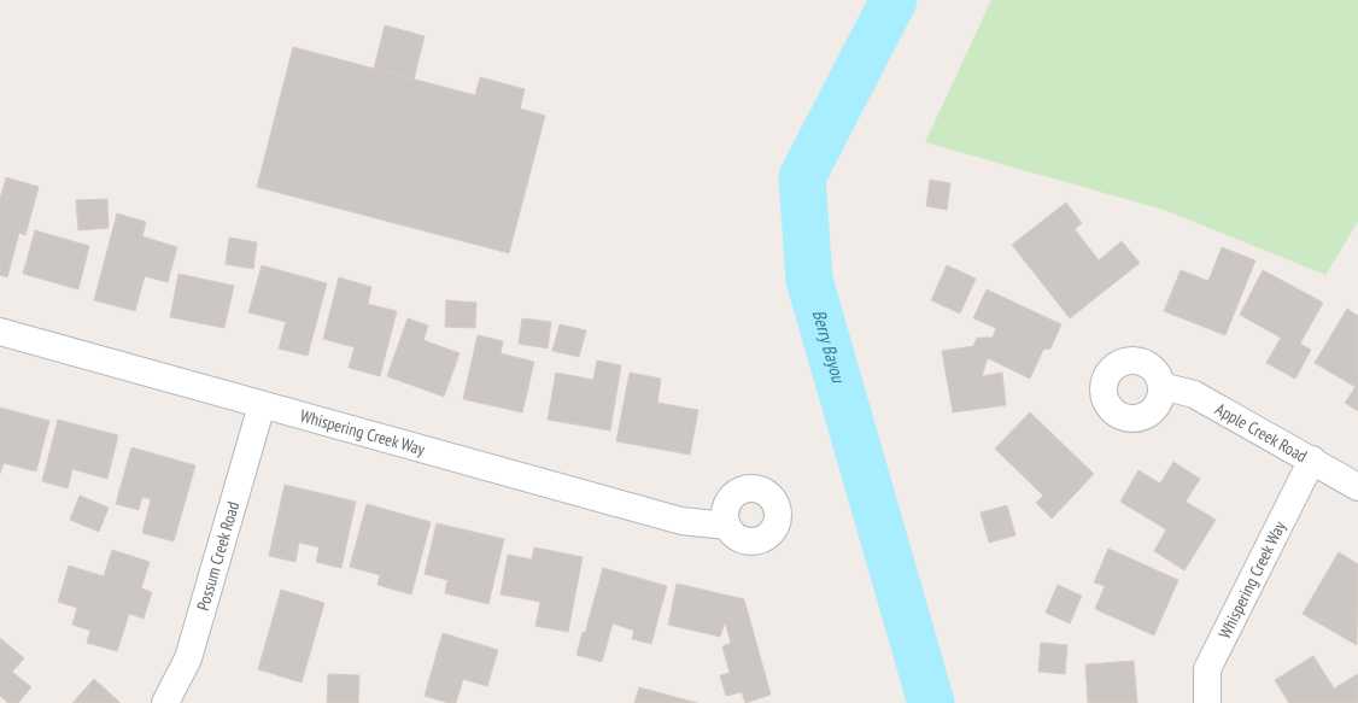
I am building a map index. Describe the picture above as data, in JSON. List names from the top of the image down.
{
  "streets": {
    "street": ["Apple Creek Road", "Whispering Creek Way", "Possum Creek Road"]
  },
  "crossings": [
    ["Apple Creek Road", "Whispering Creek Way"],
    ["Whispering Creek Way", "Possum Creek Road"]
  ],
  "water": ["Berry Bayou"]
}
